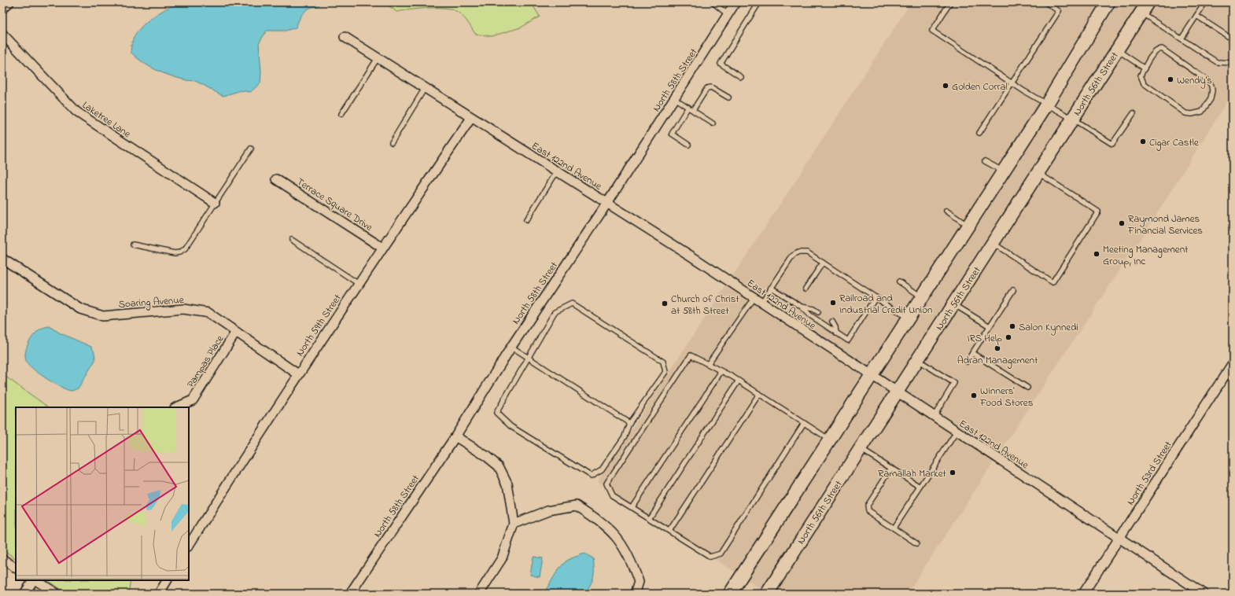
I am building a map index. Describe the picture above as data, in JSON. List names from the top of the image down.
{
  "streets": {
    "main road": ["North 56th Street"],
    "street": [
      "North 58th Street",
      "Laketree Lane",
      "East 122nd Avenue",
      "Terrace Square Drive",
      "Soaring Avenue",
      "North 59th Street",
      "Pampas Place",
      "North 53rd Street"
    ]
  },
  "crossings": [
    ["North 58th Street", "East 122nd Avenue"],
    ["North 56th Street", "East 122nd Avenue"],
    ["East 122nd Avenue", "North 59th Street"],
    ["East 122nd Avenue", "North 53rd Street"],
    ["Terrace Square Drive", "North 59th Street"],
    ["Soaring Avenue", "North 59th Street"],
    ["Soaring Avenue", "Pampas Place"]
  ],
  "places": [
    "Wendy's",
    "Golden Corral",
    "Cigar Castle",
    "Raymond James Financial Services",
    "Meeting Management Group, Inc",
    "Railroad and Industrial Credit Union",
    "Church of Christ at 58th Street",
    "Salon Kynnedi",
    "IRS Help",
    "Adran Management",
    "Winners' Food Stores",
    "Ramallah Market"
  ]
}
